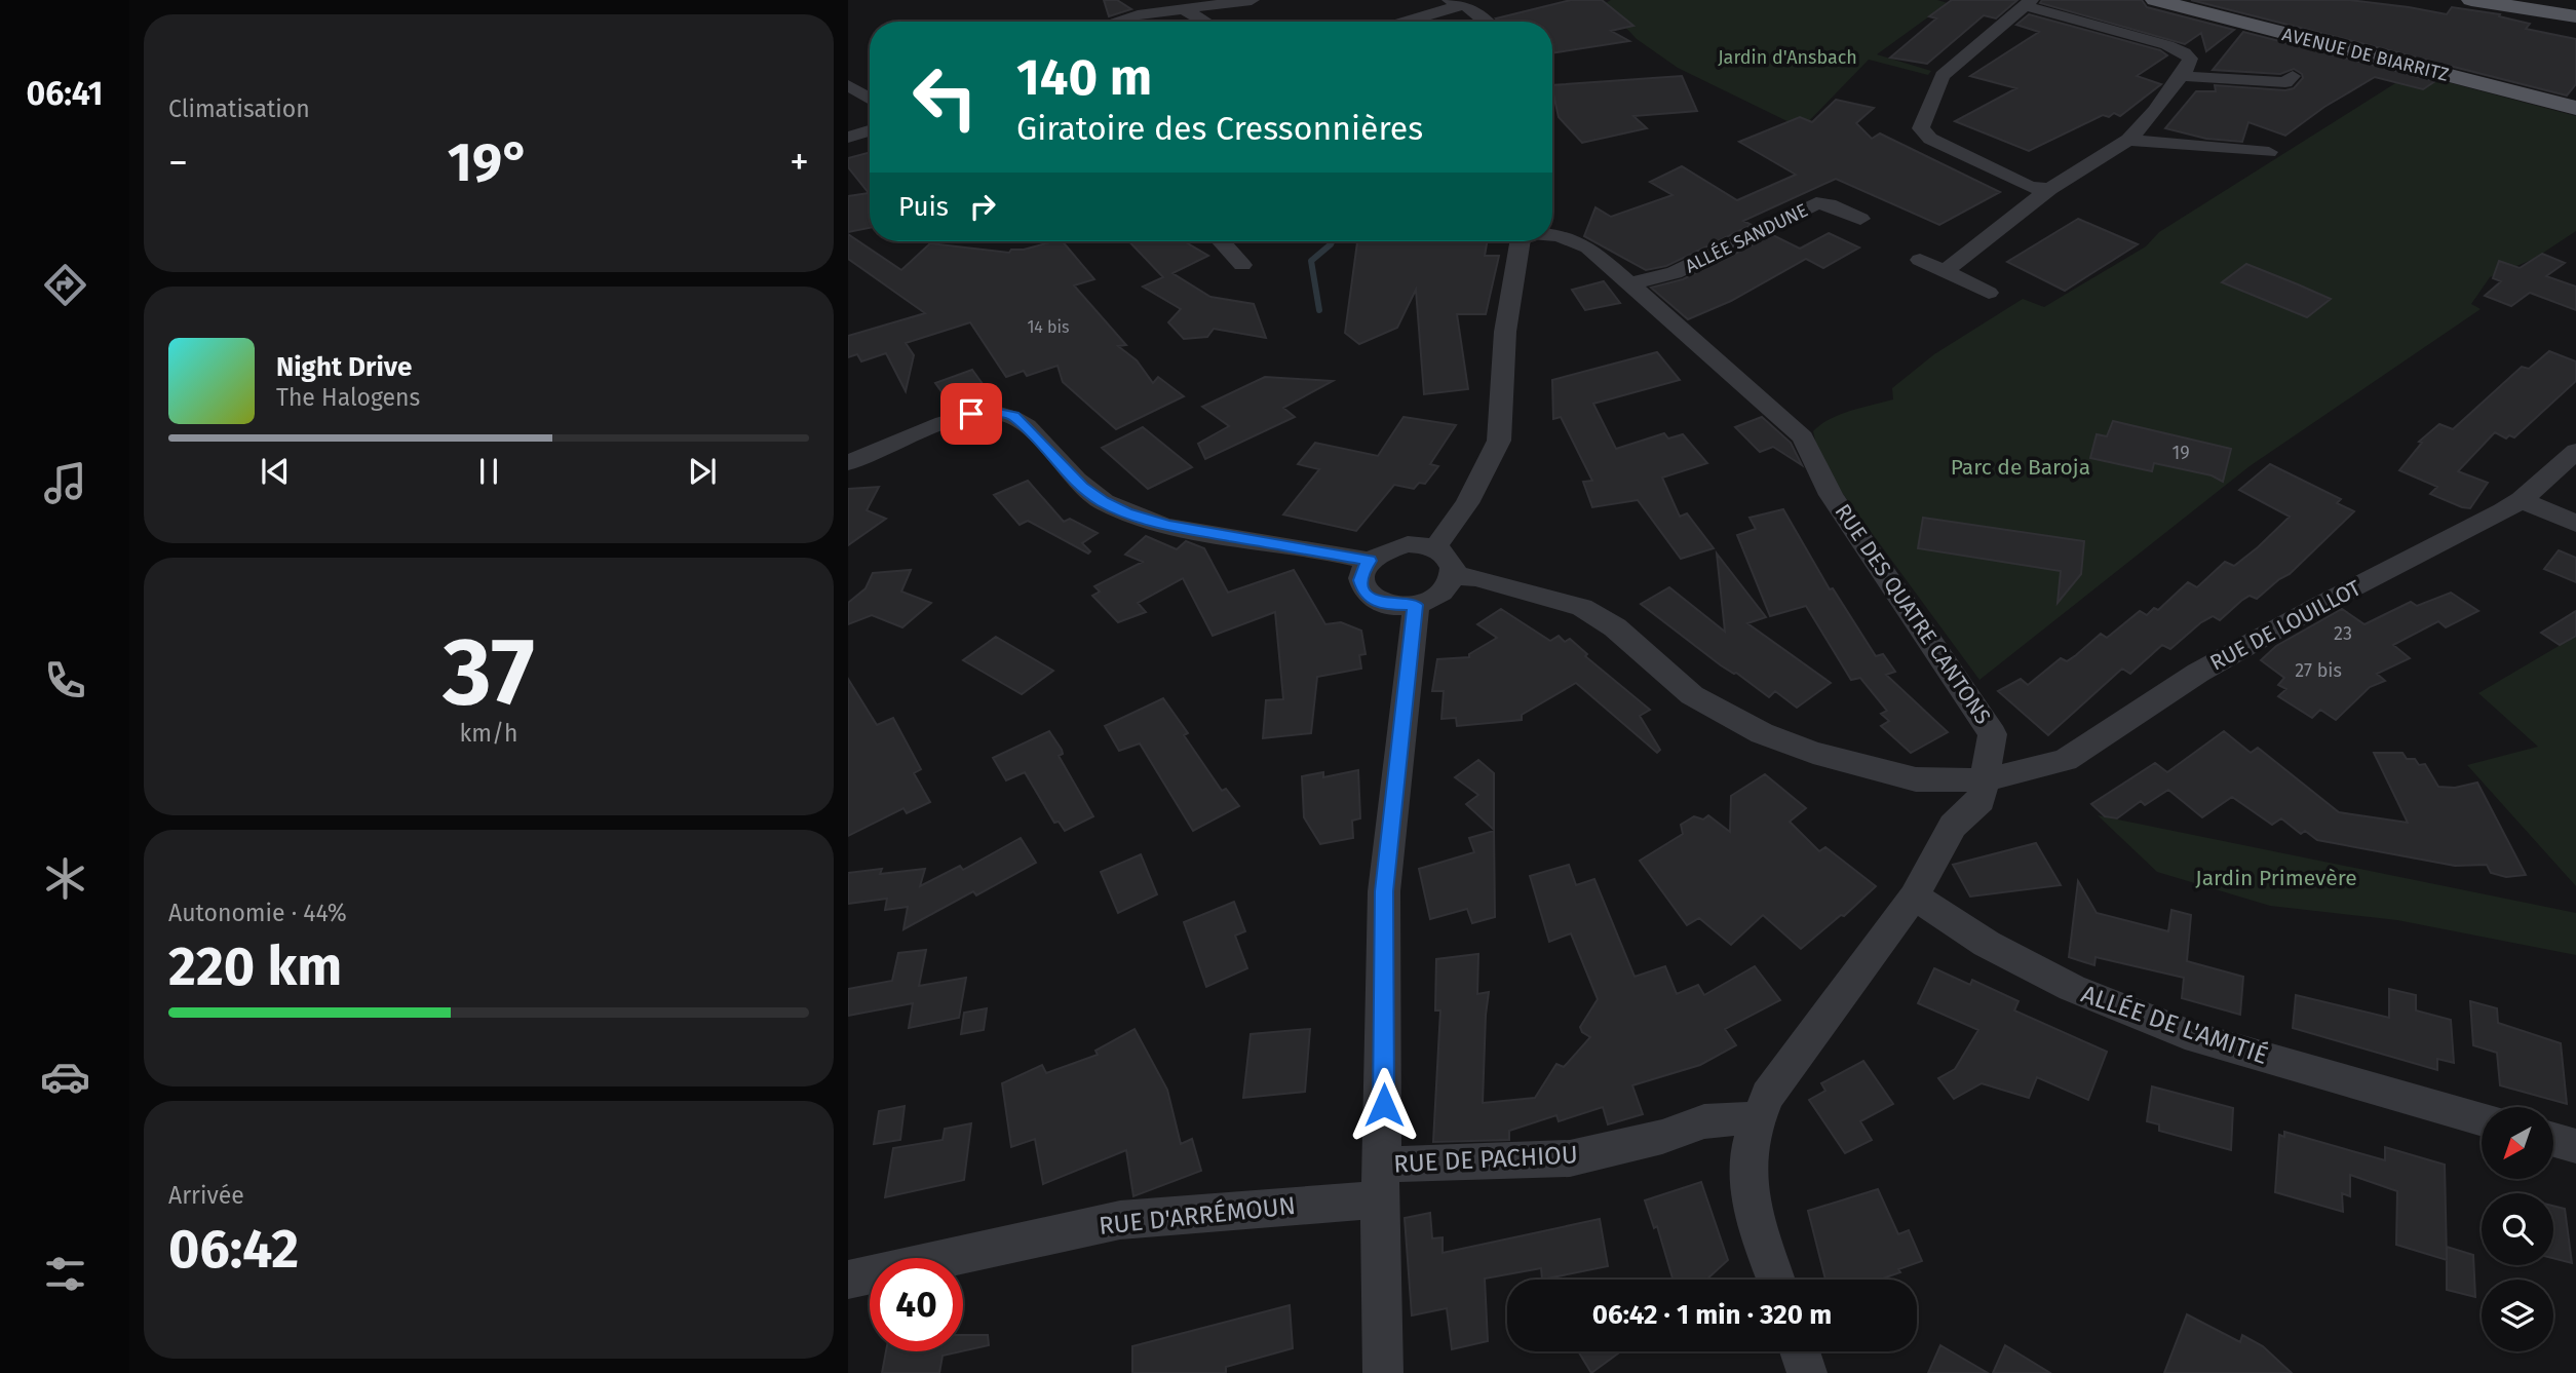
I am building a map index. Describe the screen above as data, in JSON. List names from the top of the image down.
{
  "streets": {
    "main road": ["AVENUE DE BIARRITZ"],
    "street": [
      "ALLÉE SANDUNE",
      "RUE DES QUATRE CANTONS",
      "RUE DE LOUILLOT",
      "ALLÉE DE L'AMITIÉ",
      "RUE DE PACHIOU",
      "RUE D'ARRÉMOUN"
    ]
  },
  "crossings": [
    ["ALLÉE SANDUNE", "RUE DES QUATRE CANTONS"],
    ["RUE DES QUATRE CANTONS", "RUE DE LOUILLOT"],
    ["RUE DES QUATRE CANTONS", "ALLÉE DE L'AMITIÉ"],
    ["RUE DES QUATRE CANTONS", "RUE DE PACHIOU"],
    ["RUE DE PACHIOU", "RUE D'ARRÉMOUN"]
  ],
  "parks": ["Jardin d'Ansbach", "Parc de Baroja", "Jardin Primevère"],
  "house_numbers": [
    "14 bis",
    "19",
    "23",
    "27 bis"
  ],
  "north": "bottom left",
  "page": {
    "tabs": "06:41",
    "tile": [
      "Climatisation",
      ["37", "km/h"],
      ["Autonomie · 44%", "220 km"],
      ["Arrivée", "06:42"]
    ],
    "turn": ["140 m", "Giratoire des Cressonnières"],
    "heat": ["−", "19°", "+"],
    "then": "Puis",
    "song": ["Night Drive", "The Halogens"],
    "limit": "40",
    "trip": "06:42 · 1 min · 320 m"
  }
}
